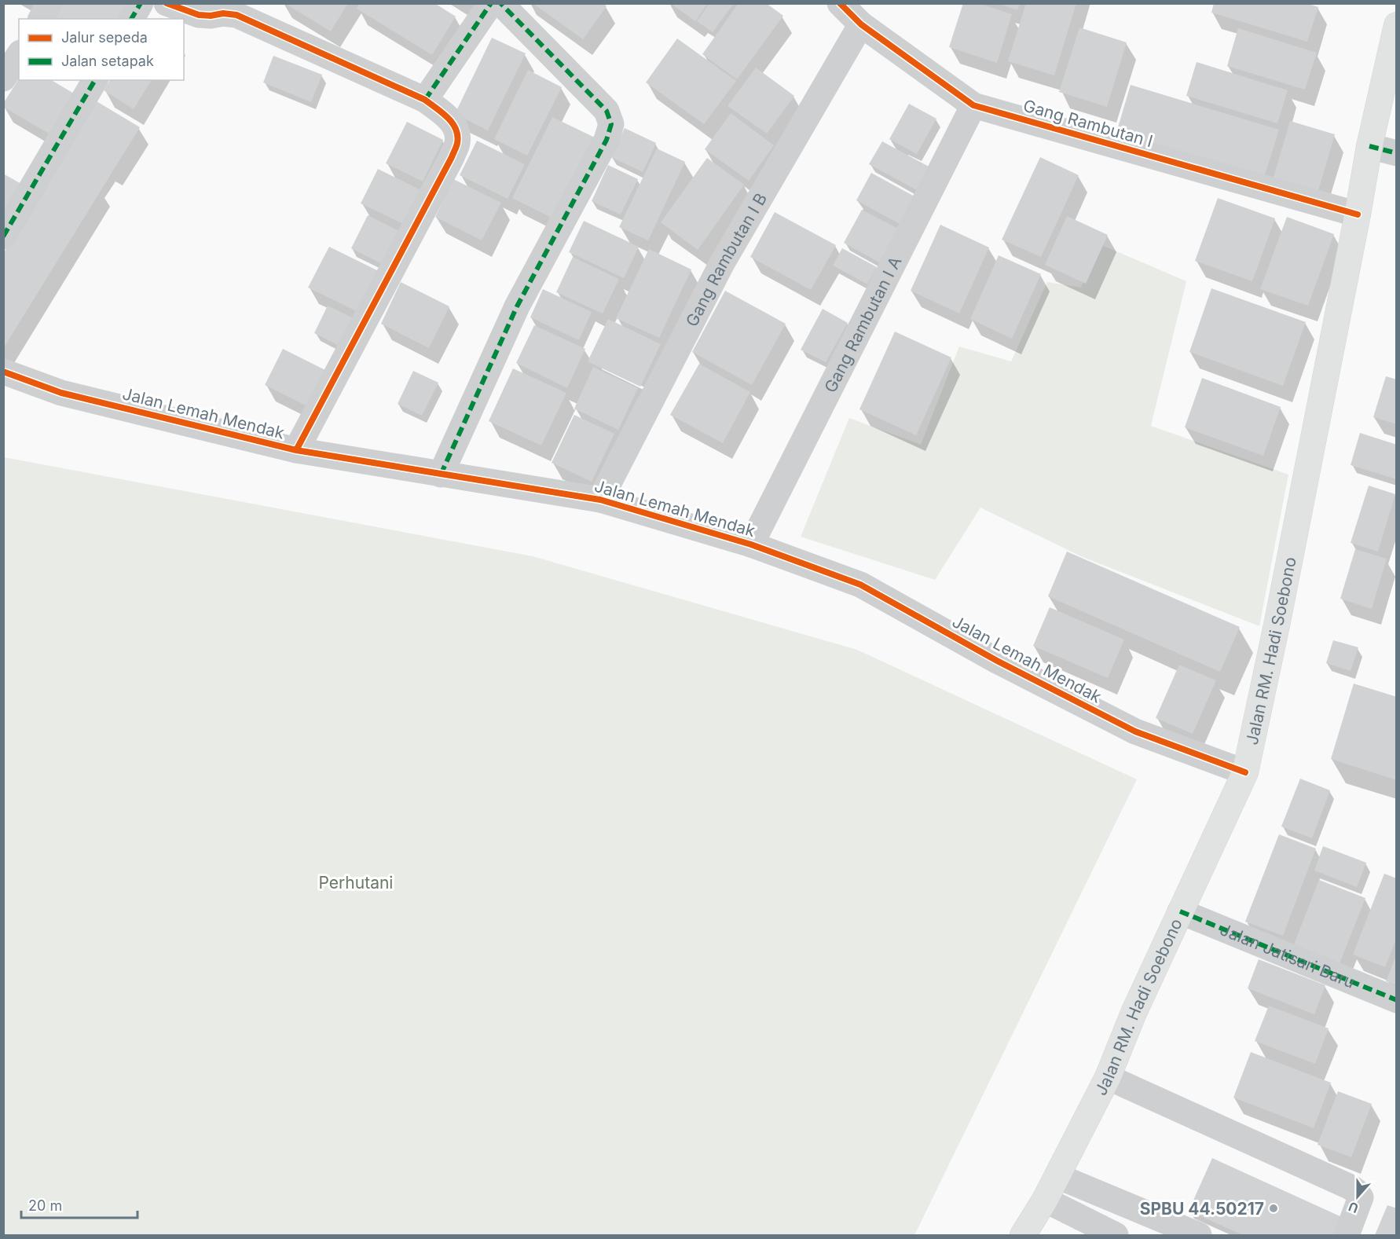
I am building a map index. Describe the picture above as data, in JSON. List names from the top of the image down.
{
  "streets": {
    "main road": ["Jalan RM. Hadi Soebono"],
    "street": [
      "Gang Rambutan I",
      "Gang Rambutan I B",
      "Gang Rambutan I A",
      "Jalan Lemah Mendak",
      "Jalan Jatisari Baru"
    ]
  },
  "crossings": [
    ["Gang Rambutan I", "Gang Rambutan I B"],
    ["Gang Rambutan I", "Gang Rambutan I A"],
    ["Gang Rambutan I", "Jalan RM. Hadi Soebono"],
    ["Gang Rambutan I B", "Jalan Lemah Mendak"],
    ["Gang Rambutan I A", "Jalan Lemah Mendak"],
    ["Jalan Lemah Mendak", "Jalan RM. Hadi Soebono"],
    ["Jalan RM. Hadi Soebono", "Jalan Jatisari Baru"]
  ],
  "parks": ["Perhutani"],
  "places": ["SPBU 44.50217"],
  "legend": ["Jalur sepeda", "Jalan setapak"],
  "scale_bar": "20 m",
  "north": "bottom"
}
